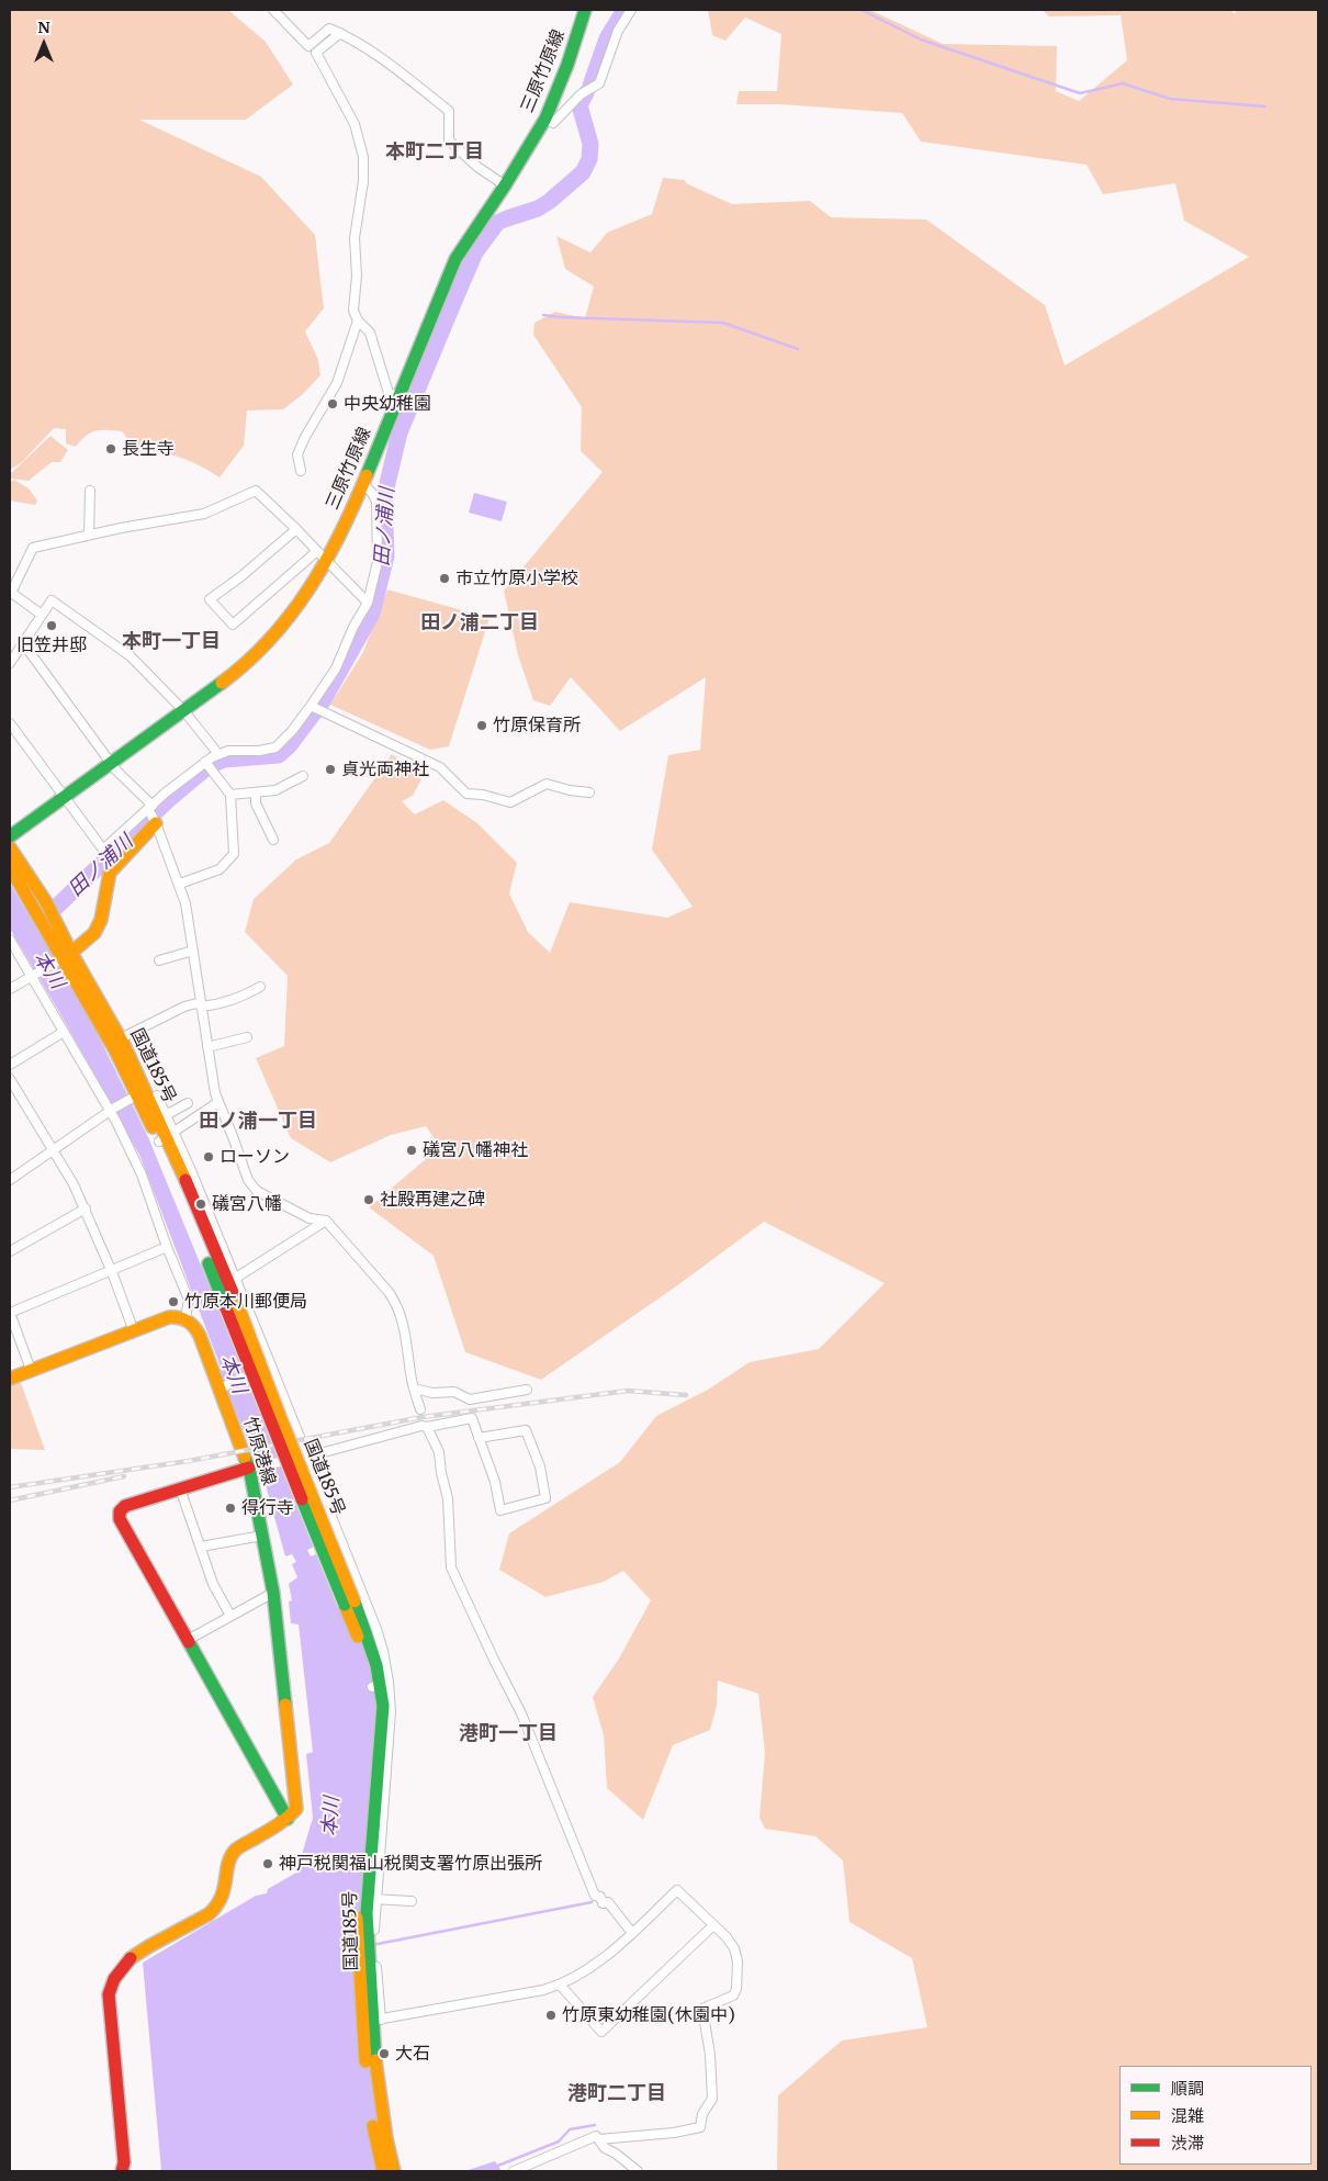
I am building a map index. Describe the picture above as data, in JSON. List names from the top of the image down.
{
  "streets": {
    "main road": ["三原竹原線", "国道185号", "竹原港線"]
  },
  "districts": [
    "本町二丁目",
    "田ノ浦二丁目",
    "本町一丁目",
    "田ノ浦一丁目",
    "港町一丁目",
    "港町二丁目"
  ],
  "water": ["田ノ浦川", "本川"],
  "places": [
    "中央幼稚園",
    "長生寺",
    "市立竹原小学校",
    "旧笠井邸",
    "竹原保育所",
    "貞光両神社",
    "礒宮八幡神社",
    "ローソン",
    "社殿再建之碑",
    "礒宮八幡",
    "竹原本川郵便局",
    "得行寺",
    "神戸税関福山税関支署竹原出張所",
    "竹原東幼稚園(休園中)",
    "大石"
  ],
  "legend": ["順調", "混雑", "渋滞"],
  "north": "top"
}
